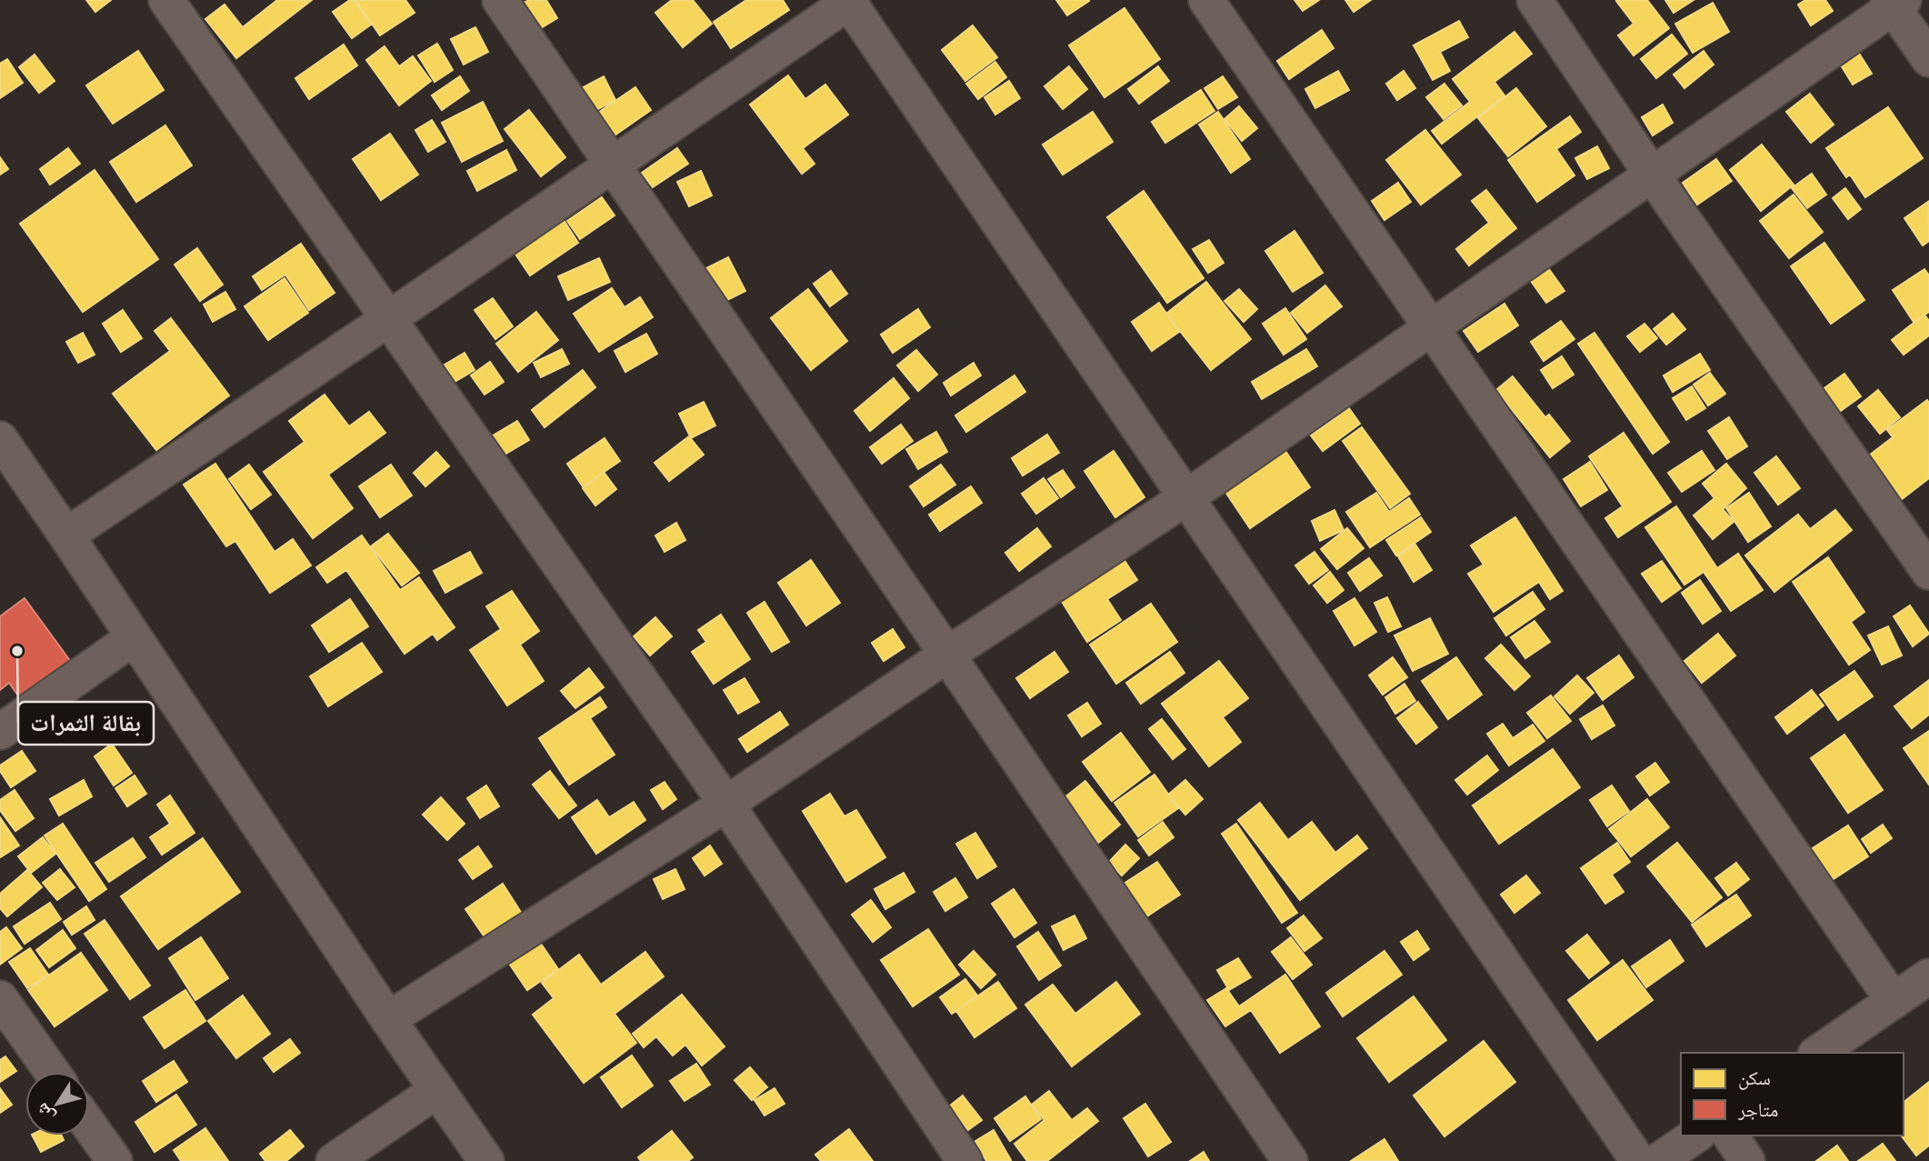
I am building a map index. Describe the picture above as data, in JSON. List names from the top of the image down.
{
  "places": ["بقالة الثمرات"],
  "legend": ["سكن", "متاجر"],
  "north": "bottom left"
}
